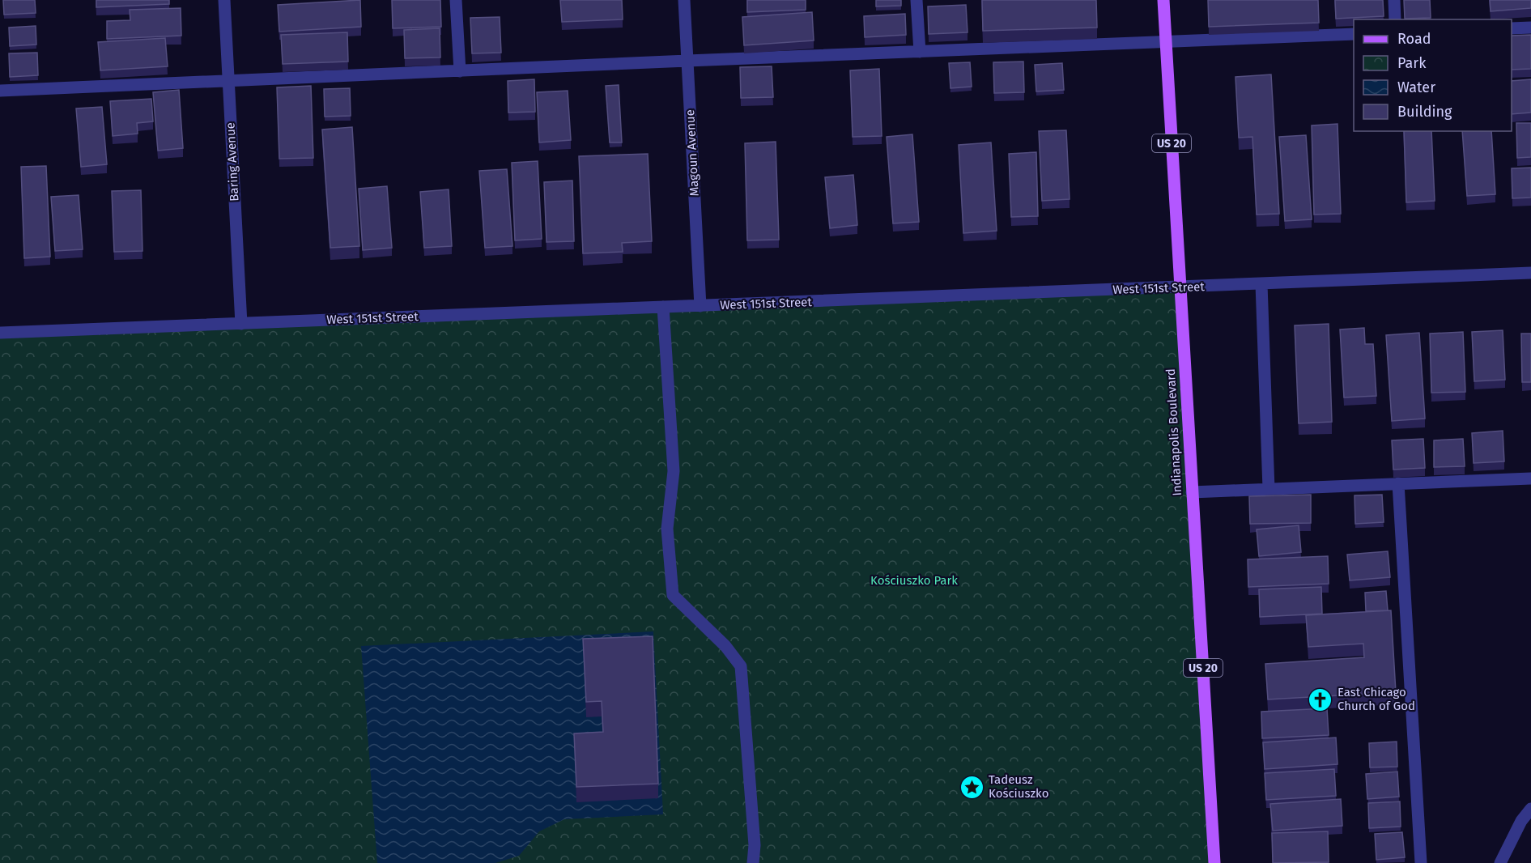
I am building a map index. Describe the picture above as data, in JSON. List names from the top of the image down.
{
  "streets": {
    "main road": ["US 20", "Indianapolis Boulevard"],
    "street": ["Magoun Avenue", "Baring Avenue", "West 151st Street"]
  },
  "crossings": [
    ["Magoun Avenue", "West 151st Street"],
    ["Baring Avenue", "West 151st Street"],
    ["West 151st Street", "Indianapolis Boulevard"]
  ],
  "parks": ["Kościuszko Park"],
  "places": {
    "church": ["East Chicago Church of God"],
    "place": ["Tadeusz Kościuszko"]
  },
  "legend": [
    "Road",
    "Park",
    "Water",
    "Building"
  ]
}
